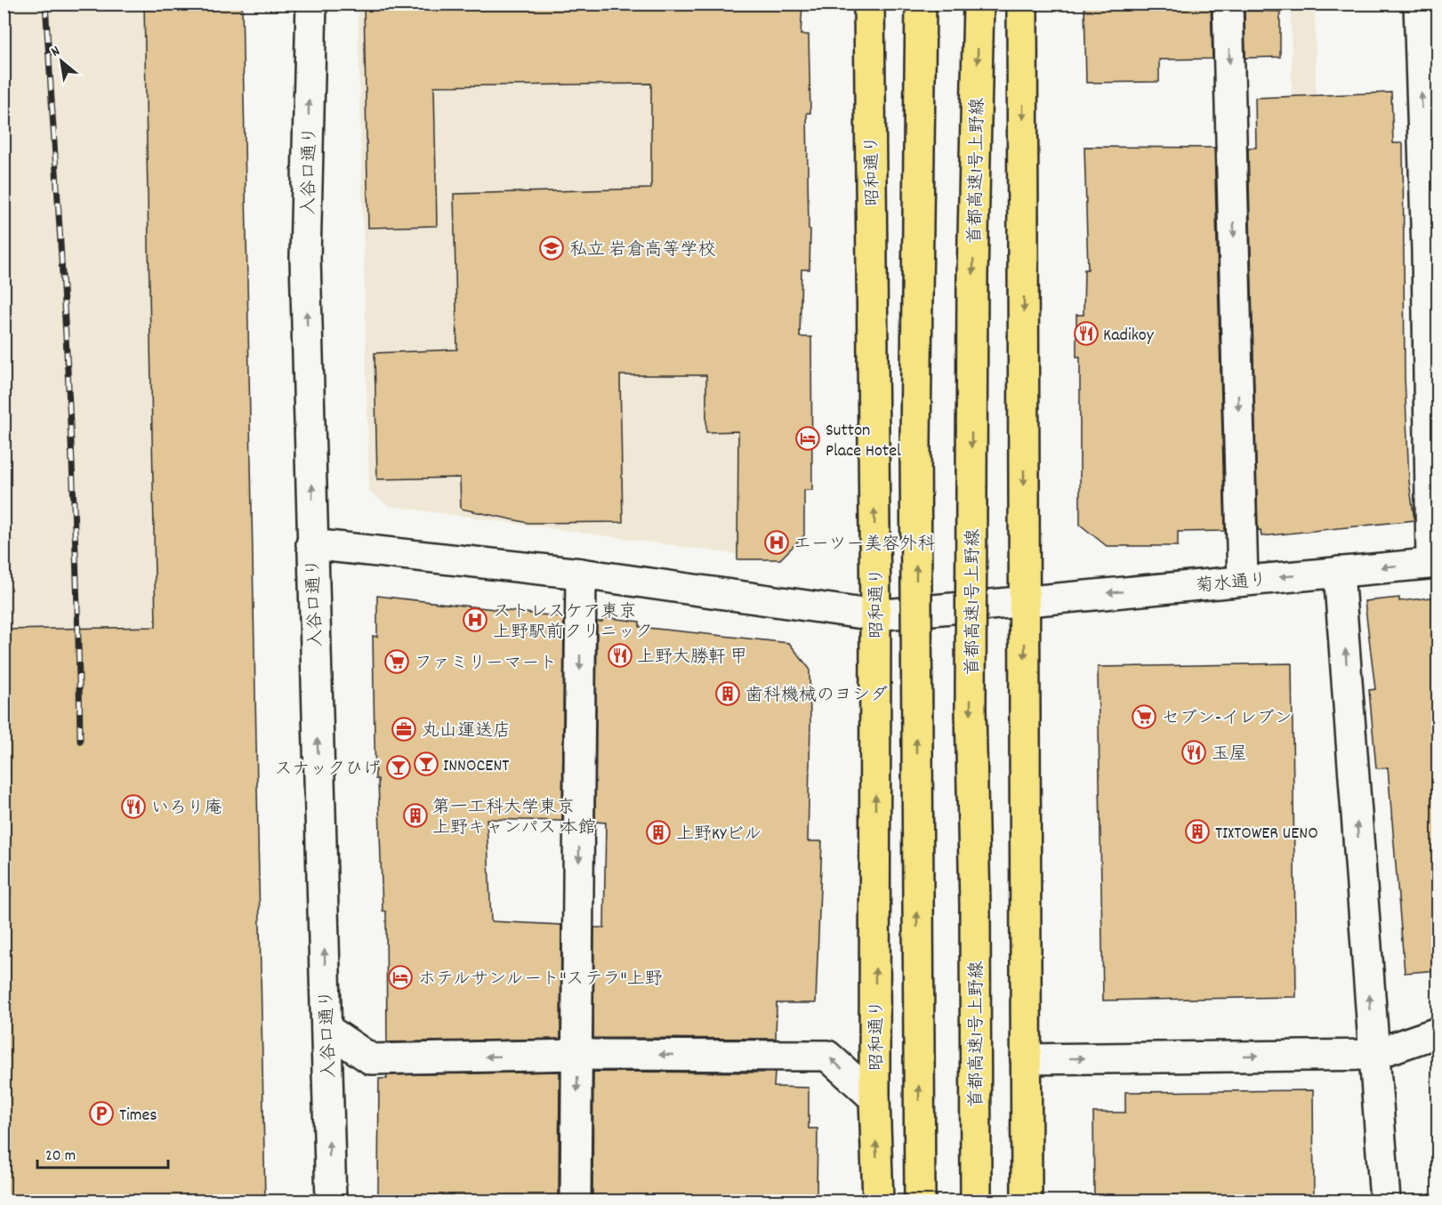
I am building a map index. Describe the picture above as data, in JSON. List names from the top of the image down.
{
  "streets": {
    "highway": ["昭和通り", "首都高速1号上野線"],
    "street": ["入谷口通り", "菊水通り"]
  },
  "crossings": [
    ["入谷口通り", "菊水通り"],
    ["昭和通り", "菊水通り"]
  ],
  "one_way": ["菊水通り"],
  "places": {
    "school or university": ["私立 岩倉高等学校"],
    "restaurant": [
      "Kadikoy",
      "上野大勝軒 甲",
      "玉屋",
      "いろり庵"
    ],
    "hotel": ["Sutton Place Hotel", "ホテルサンルート\"ステラ\"上野"],
    "hospital": ["エーツー美容外科", "ストレスケア東京 上野駅前クリニック"],
    "supermarket": ["ファミリーマート", "セブン-イレブン"],
    "building": [
      "歯科機械のヨシダ",
      "第一工科大学東京 上野キャンパス 本館",
      "TIXTOWER UENO",
      "上野KYビル"
    ],
    "office": ["丸山運送店"],
    "bar": ["INNOCENT", "スナックひげ"],
    "parking": ["Times"]
  },
  "scale_bar": "20 m",
  "north": "top left"
}
